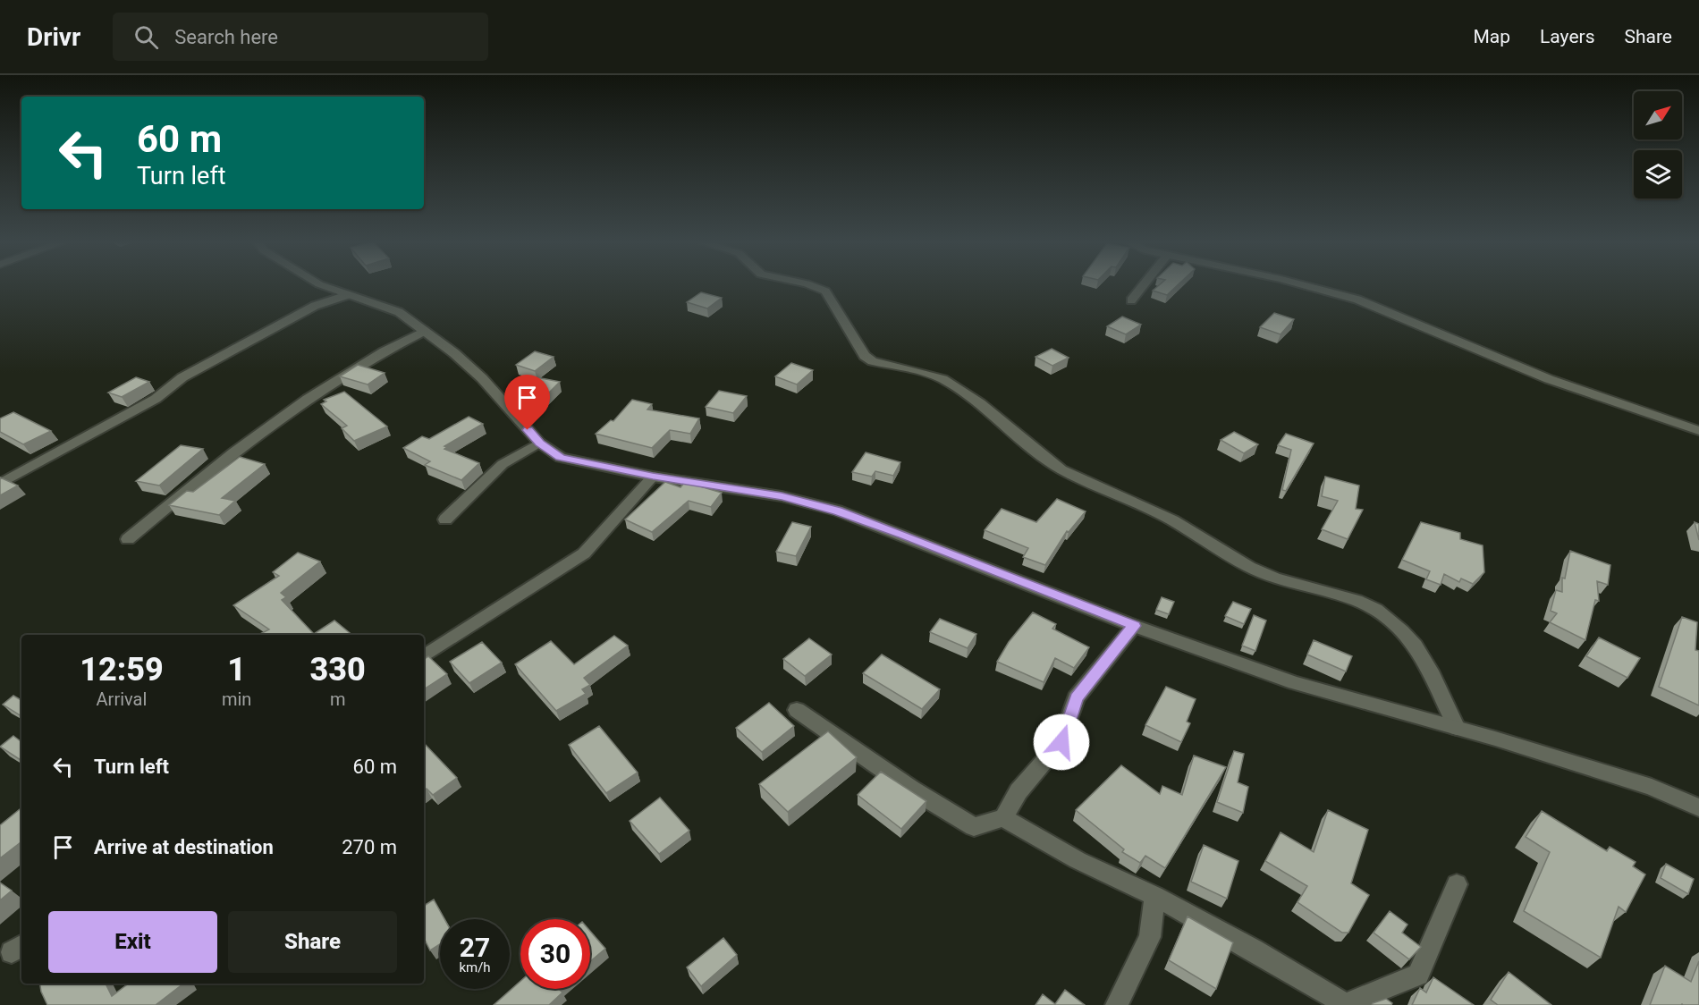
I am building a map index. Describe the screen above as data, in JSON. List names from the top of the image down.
{
  "north": "top right",
  "page": {
    "header": "Drivr",
    "search": "Search here",
    "nav": ["Map", "Layers", "Share"],
    "turn": ["60 m", "Turn left"],
    "eta": [
      "12:59",
      "Arrival",
      "1",
      "min",
      "330",
      "m"
    ],
    "list": [
      {
        "name": "Turn left",
        "value": "60 m"
      },
      {
        "name": "Arrive at destination",
        "value": "270 m"
      }
    ],
    "buttons": ["Exit", "Share"],
    "speed": "27 km/h",
    "limit": "30"
  }
}
